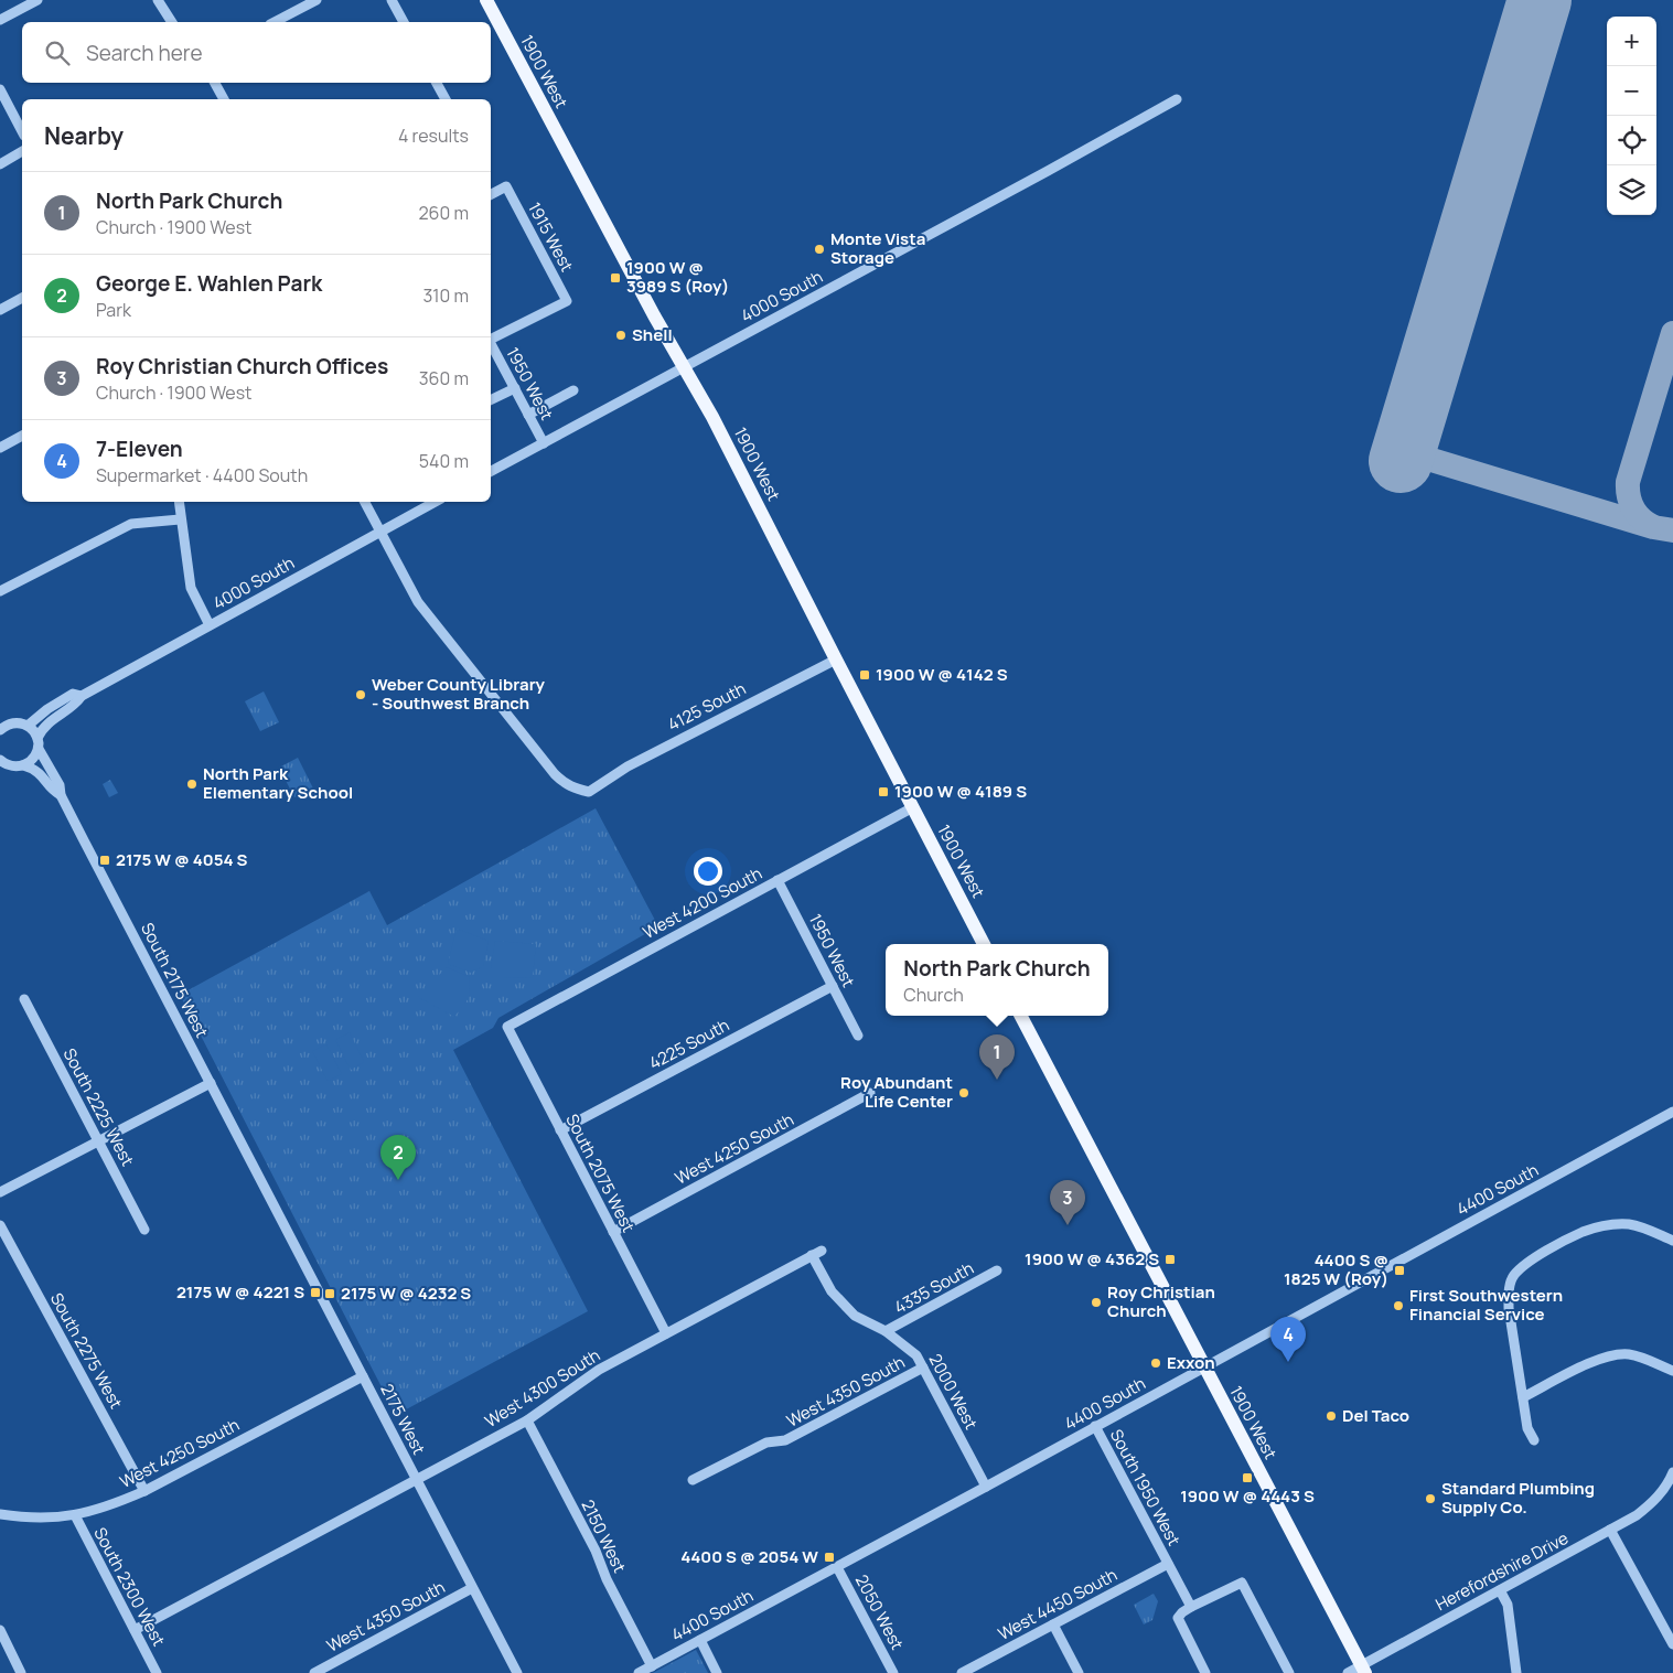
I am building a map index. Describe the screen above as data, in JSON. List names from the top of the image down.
{
  "streets": {
    "main road": ["1900 West"],
    "street": [
      "1915 West",
      "4000 South",
      "1950 West",
      "4125 South",
      "West 4200 South",
      "South 2175 West",
      "4225 South",
      "South 2225 West",
      "West 4250 South",
      "South 2075 West",
      "4400 South",
      "4335 South",
      "South 2275 West",
      "West 4300 South",
      "West 4350 South",
      "2000 West",
      "2175 West",
      "South 1950 West",
      "2150 West",
      "Herefordshire Drive",
      "South 2300 West",
      "West 4450 South",
      "2050 West"
    ]
  },
  "crossings": [
    ["1900 West", "4000 South"],
    ["1900 West", "4125 South"],
    ["1900 West", "West 4200 South"],
    ["1900 West", "4400 South"],
    ["1900 West", "Herefordshire Drive"],
    ["4000 South", "1950 West"],
    ["4000 South", "4125 South"],
    ["1950 West", "West 4200 South"],
    ["1950 West", "4225 South"],
    ["West 4200 South", "South 2075 West"],
    ["South 2175 West", "2175 West"],
    ["4225 South", "South 2075 West"],
    ["West 4250 South", "South 2075 West"],
    ["West 4250 South", "South 2275 West"],
    ["West 4250 South", "2175 West"],
    ["West 4250 South", "South 2300 West"],
    ["South 2075 West", "West 4300 South"],
    ["4400 South", "2000 West"],
    ["4400 South", "South 1950 West"],
    ["4400 South", "2150 West"],
    ["4400 South", "2050 West"],
    ["4335 South", "2000 West"],
    ["West 4300 South", "2000 West"],
    ["West 4300 South", "2175 West"],
    ["West 4300 South", "2150 West"],
    ["West 4300 South", "South 2300 West"],
    ["West 4350 South", "2000 West"],
    ["West 4350 South", "2175 West"],
    ["South 1950 West", "West 4450 South"]
  ],
  "places": {
    "other": [
      "Monte Vista Storage",
      "Shell",
      "Weber County Library - Southwest Branch",
      "North Park Elementary School",
      "Roy Abundant Life Center",
      "Roy Christian Church",
      "First Southwestern Financial Service",
      "Exxon",
      "Del Taco",
      "Standard Plumbing Supply Co."
    ],
    "transit": [
      "1900 W @ 3989 S (Roy)",
      "1900 W @ 4142 S",
      "1900 W @ 4189 S",
      "2175 W @ 4054 S",
      "1900 W @ 4362 S",
      "4400 S @ 1825 W (Roy)",
      "2175 W @ 4221 S",
      "2175 W @ 4232 S",
      "1900 W @ 4443 S",
      "4400 S @ 2054 W"
    ]
  },
  "page": {
    "map_buttons": ["+", "−"],
    "search": "Search here",
    "heading": ["Nearby", "4 results"],
    "list": [
      {
        "mark": "1",
        "name": "North Park Church",
        "note": "Church · 1900 West",
        "value": "260 m"
      },
      {
        "mark": "2",
        "name": "George E. Wahlen Park",
        "note": "Park",
        "value": "310 m"
      },
      {
        "mark": "3",
        "name": "Roy Christian Church Offices",
        "note": "Church · 1900 West",
        "value": "360 m"
      },
      {
        "mark": "4",
        "name": "7-Eleven",
        "note": "Supermarket · 4400 South",
        "value": "540 m"
      }
    ],
    "popup": ["North Park Church", "Church"],
    "pins": [
      "1",
      "2",
      "3",
      "4"
    ]
  }
}
